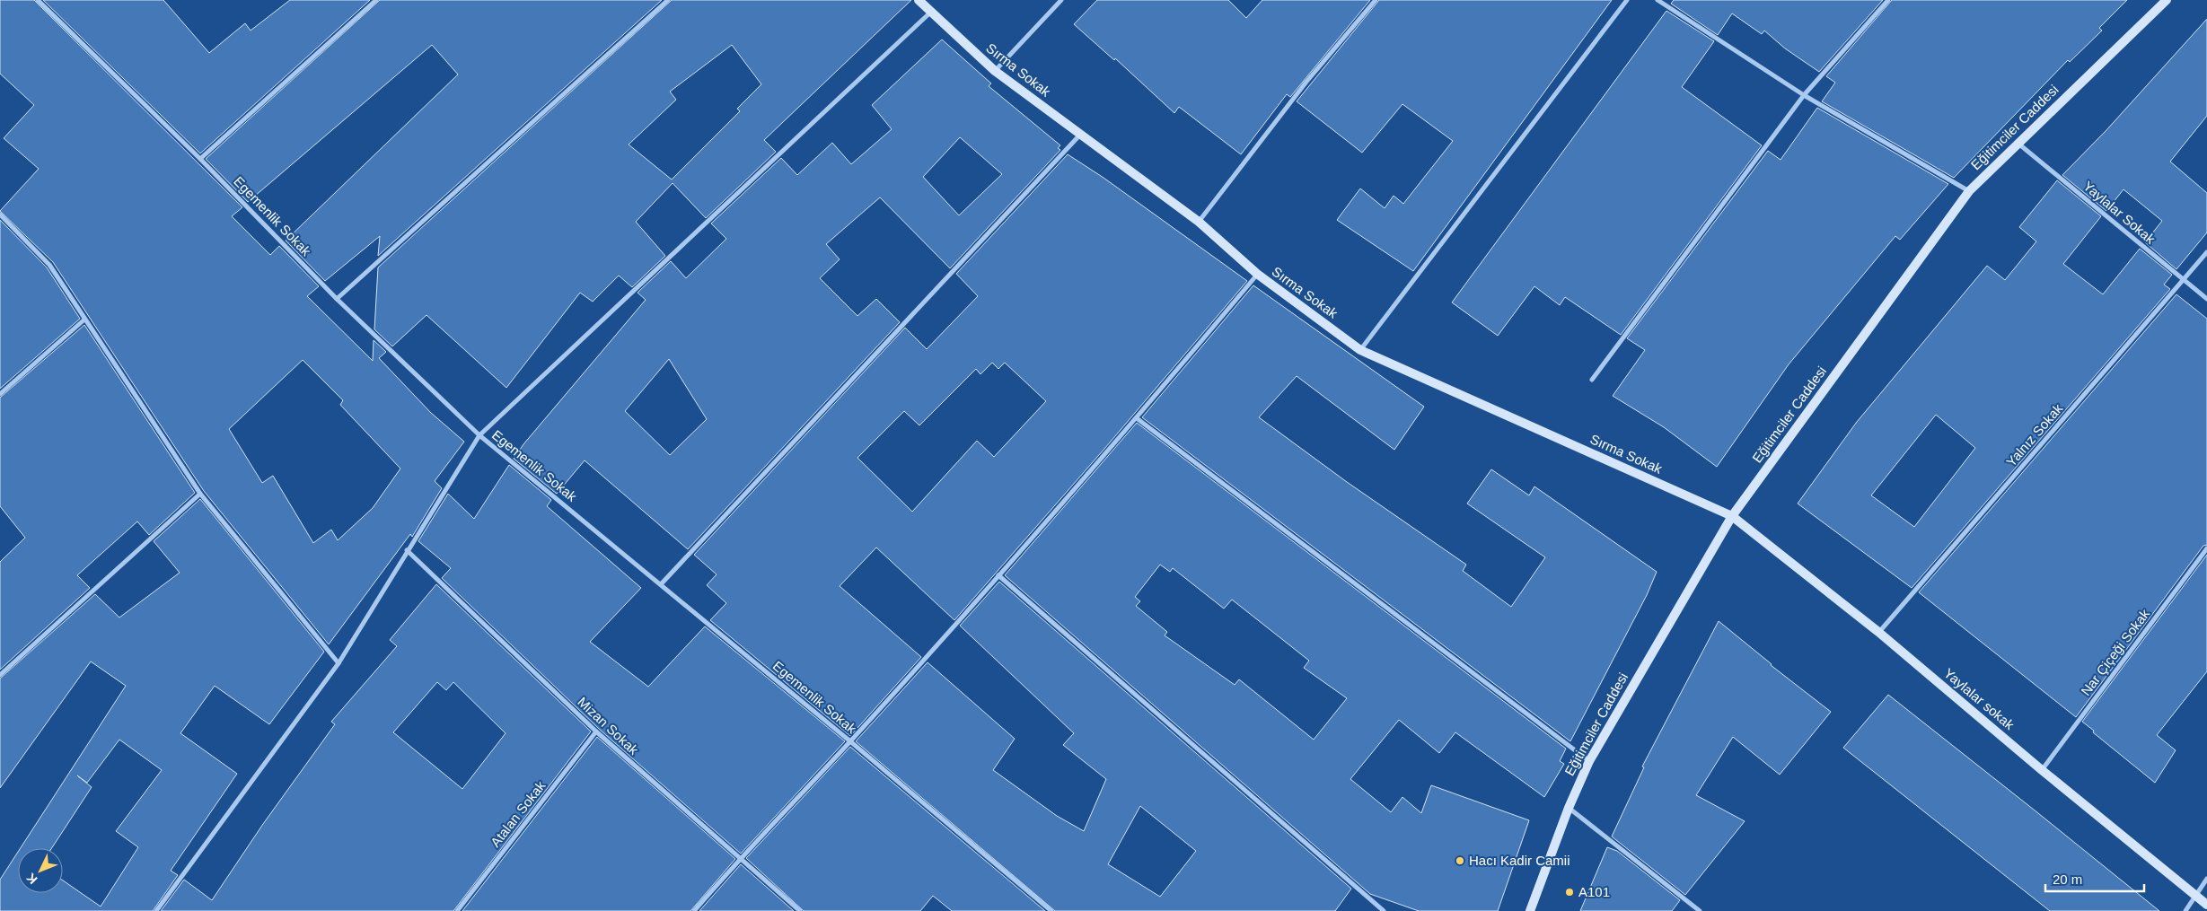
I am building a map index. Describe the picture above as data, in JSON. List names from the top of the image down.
{
  "streets": {
    "street": [
      "Sırma Sokak",
      "Eğitimciler Caddesi",
      "Yaylalar Sokak",
      "Egemenlik Sokak",
      "Yalnız Sokak",
      "Nar Çiçeği Sokak",
      "Yaylalar sokak",
      "Mizan Sokak",
      "Atalan Sokak"
    ]
  },
  "crossings": [
    ["Sırma Sokak", "Eğitimciler Caddesi"],
    ["Sırma Sokak", "Yaylalar sokak"],
    ["Eğitimciler Caddesi", "Yaylalar Sokak"],
    ["Eğitimciler Caddesi", "Yaylalar sokak"],
    ["Yaylalar Sokak", "Yalnız Sokak"],
    ["Yalnız Sokak", "Yaylalar sokak"],
    ["Nar Çiçeği Sokak", "Yaylalar sokak"],
    ["Mizan Sokak", "Atalan Sokak"]
  ],
  "places": ["Hacı Kadir Camii", "A101"],
  "scale_bar": "20 m",
  "north": "bottom left"
}
